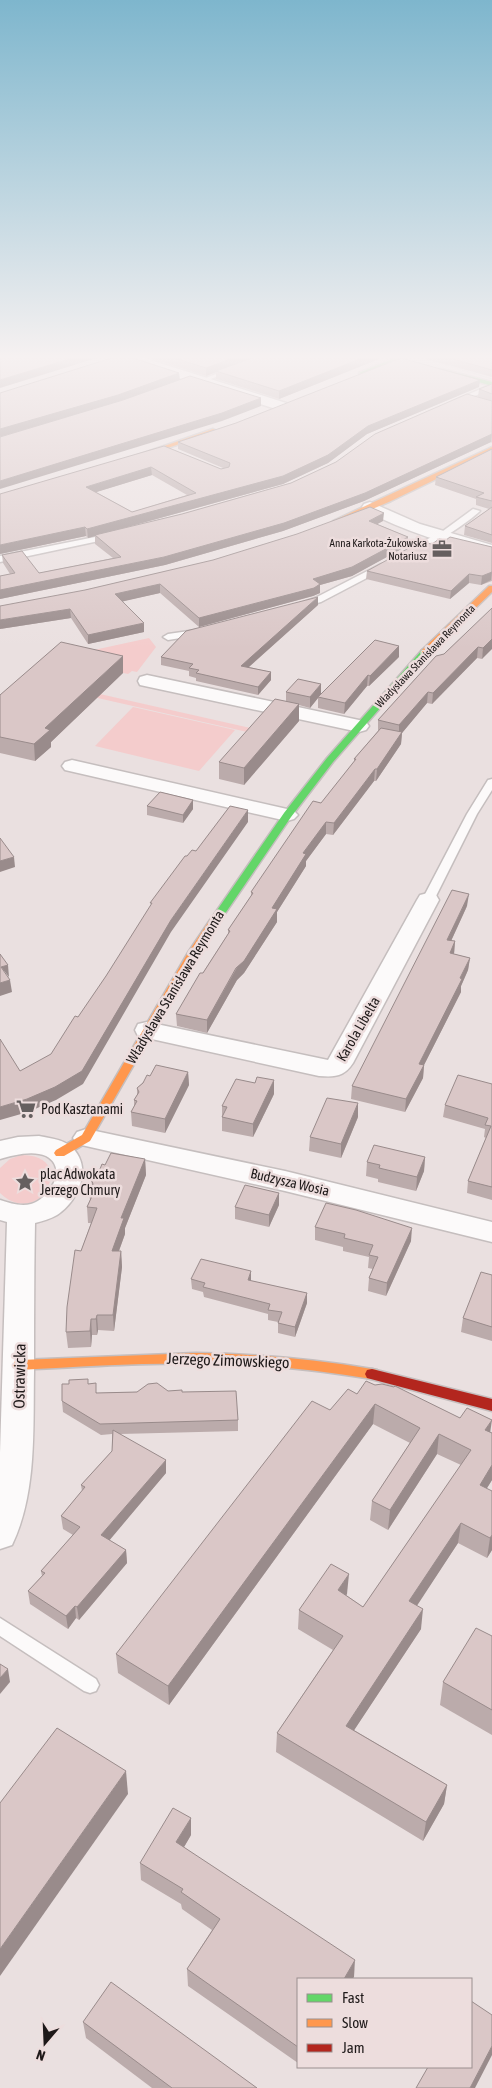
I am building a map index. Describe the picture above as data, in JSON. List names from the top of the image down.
{
  "streets": {
    "street": [
      "Władysława Stanisława Reymonta",
      "Karola Libelta",
      "Budzysza Wosia",
      "Jerzego Zimowskiego",
      "Ostrawicka"
    ]
  },
  "crossings": [
    ["Władysława Stanisława Reymonta", "Karola Libelta"],
    ["Władysława Stanisława Reymonta", "Budzysza Wosia"],
    ["Jerzego Zimowskiego", "Ostrawicka"]
  ],
  "places": {
    "office": ["Anna Karkota-Żukowska Notariusz"],
    "supermarket": ["Pod Kasztanami"],
    "place": ["plac Adwokata Jerzego Chmury"]
  },
  "legend": ["Fast", "Slow", "Jam"],
  "north": "bottom"
}
